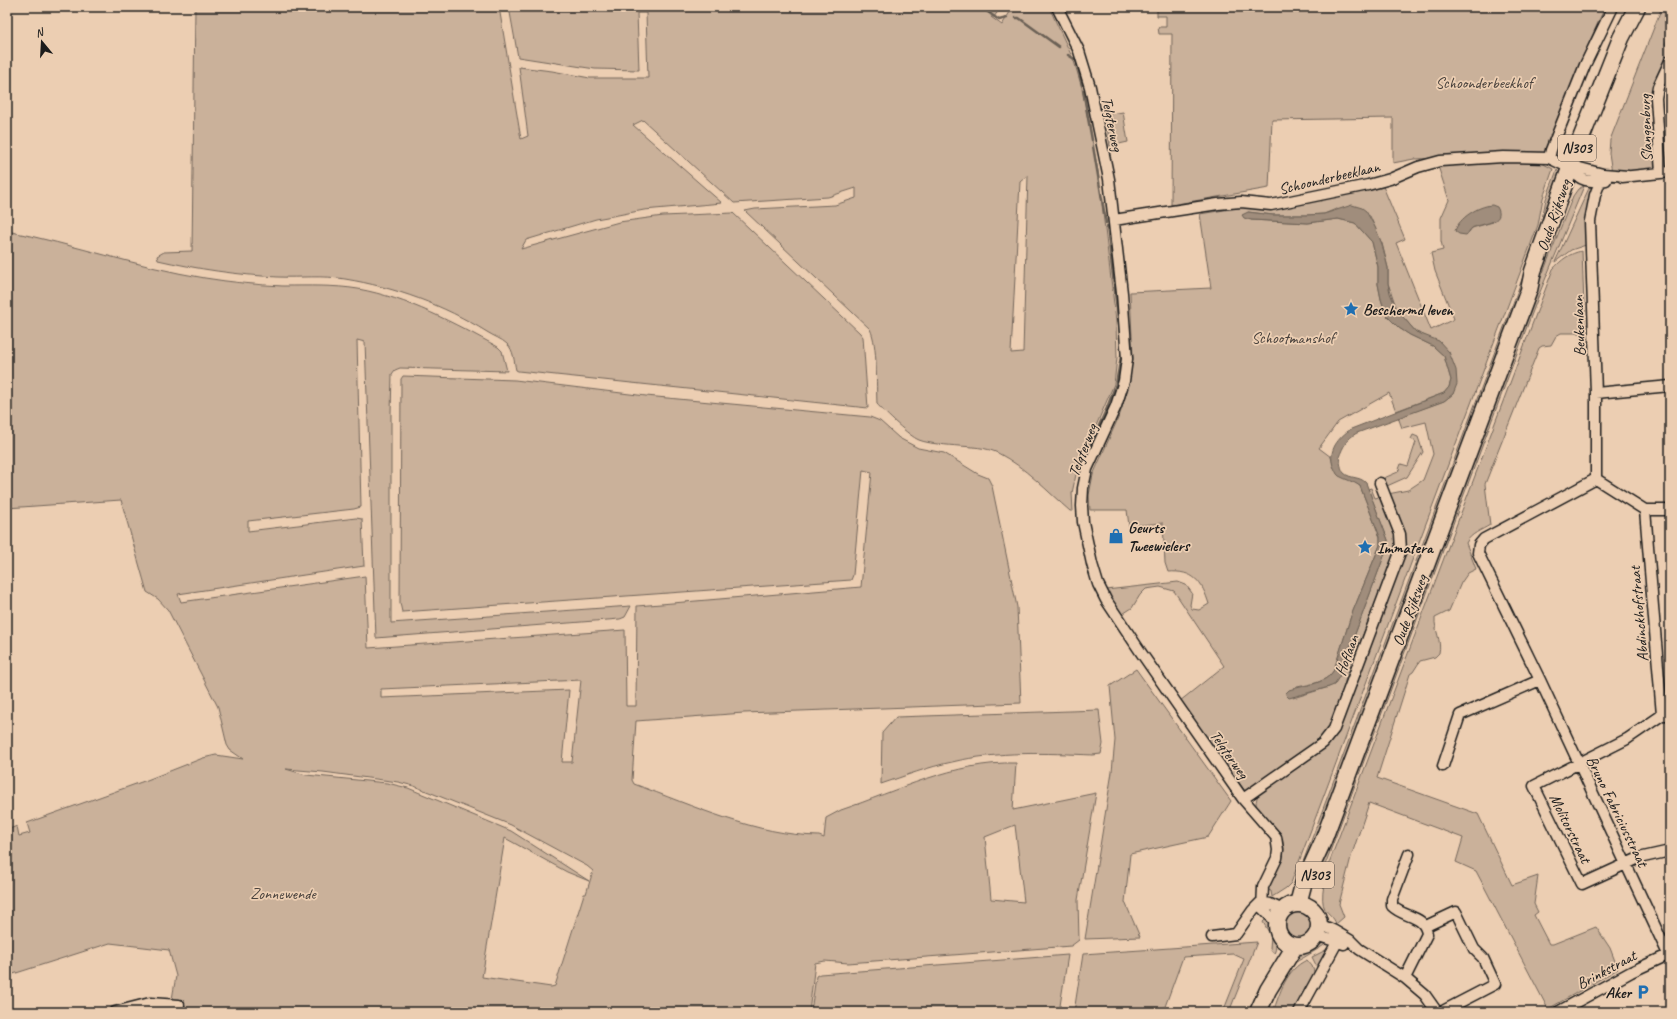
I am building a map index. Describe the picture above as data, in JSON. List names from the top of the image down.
{
  "streets": {
    "main road": ["N303", "Oude Rijksweg"],
    "street": [
      "Telgterweg",
      "Slangenburg",
      "Schoonderbeeklaan",
      "Beukenlaan",
      "Abdinckhofstraat",
      "Hoflaan",
      "Bruno Fabriciusstraat",
      "Molitorstraat",
      "Brinkstraat"
    ]
  },
  "crossings": [
    ["Telgterweg", "Schoonderbeeklaan"],
    ["Telgterweg", "Hoflaan"],
    ["Slangenburg", "Schoonderbeeklaan"],
    ["N303", "Oude Rijksweg"],
    ["Schoonderbeeklaan", "Oude Rijksweg"],
    ["Schoonderbeeklaan", "Beukenlaan"],
    ["Beukenlaan", "Bruno Fabriciusstraat"],
    ["Bruno Fabriciusstraat", "Molitorstraat"],
    ["Bruno Fabriciusstraat", "Brinkstraat"]
  ],
  "parks": ["Schoonderbeekhof", "Schootmanshof", "Zonnewende"],
  "places": {
    "place": ["Beschermd leven", "Immatera"],
    "shop": ["Geurts Tweewielers"],
    "parking": ["Aker"]
  },
  "north": "top"
}
